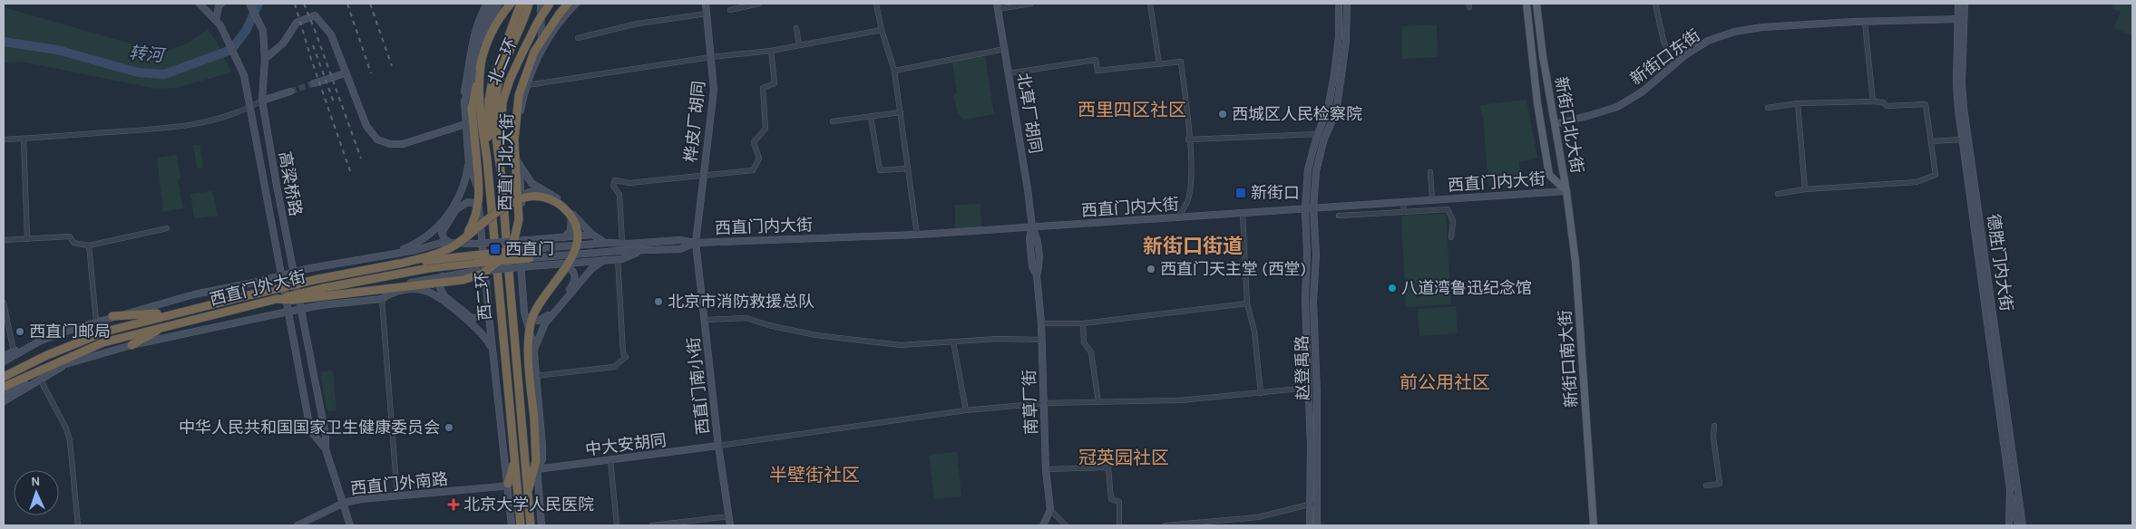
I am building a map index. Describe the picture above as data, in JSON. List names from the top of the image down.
{
  "streets": {
    "highway": [
      "北二环",
      "西直门北大街",
      "西直门外大街",
      "西二环"
    ],
    "main road": [
      "新街口东街",
      "北草厂胡同",
      "桦皮厂胡同",
      "新街口北大街",
      "西直门内大街",
      "高梁桥路",
      "德胜门内大街",
      "新街口南大街",
      "赵登禹路",
      "西直门南小街",
      "南草厂街",
      "中大安胡同",
      "西直门外南路"
    ]
  },
  "crossings": [
    ["新街口东街", "新街口北大街"],
    ["新街口东街", "德胜门内大街"],
    ["北二环", "西直门北大街"],
    ["北二环", "西二环"],
    ["北草厂胡同", "西直门内大街"],
    ["北草厂胡同", "南草厂街"],
    ["桦皮厂胡同", "西直门内大街"],
    ["桦皮厂胡同", "西直门南小街"],
    ["新街口北大街", "西直门内大街"],
    ["新街口北大街", "新街口南大街"],
    ["西直门北大街", "西二环"],
    ["西直门北大街", "中大安胡同"],
    ["西直门内大街", "西直门外大街"],
    ["西直门内大街", "新街口南大街"],
    ["西直门内大街", "赵登禹路"],
    ["西直门内大街", "西直门南小街"],
    ["西直门内大街", "南草厂街"],
    ["高梁桥路", "西直门外大街"],
    ["西直门南小街", "中大安胡同"]
  ],
  "districts": [
    "西里四区社区",
    "新街口街道",
    "前公用社区",
    "冠英园社区",
    "半壁街社区"
  ],
  "water": ["转河"],
  "places": {
    "other": [
      "西城区人民检察院",
      "西直门天主堂 (西堂)",
      "八道湾鲁迅纪念馆",
      "北京市消防救援总队",
      "西直门邮局",
      "中华人民共和国国家卫生健康委员会"
    ],
    "transit": ["新街口", "西直门"],
    "health": ["北京大学人民医院"]
  },
  "north": "top"
}
